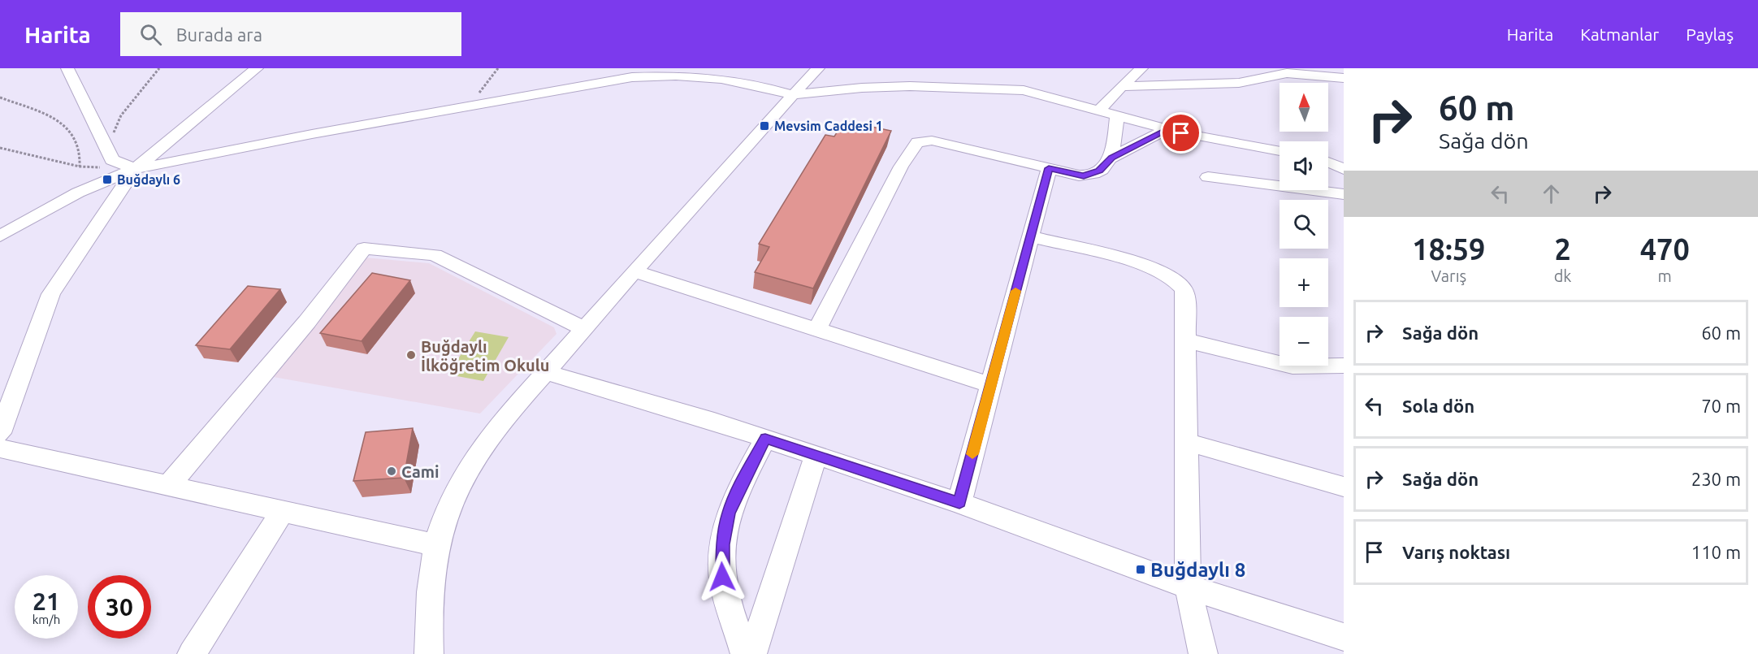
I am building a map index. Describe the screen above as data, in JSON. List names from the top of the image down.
{
  "places": {
    "transit": ["Mevsim Caddesi 1", "Buğdaylı 6", "Buğdaylı 8"],
    "other": ["Buğdaylı İlköğretim Okulu", "Cami"]
  },
  "north": "top",
  "page": {
    "header": "Harita",
    "search": "Burada ara",
    "nav": ["Harita", "Katmanlar", "Paylaş"],
    "turn": ["60 m", "Sağa dön"],
    "map_buttons": ["+", "−"],
    "eta": [
      "18:59",
      "Varış",
      "2",
      "dk",
      "470",
      "m"
    ],
    "list": [
      {
        "name": "Sağa dön",
        "value": "60 m"
      },
      {
        "name": "Sola dön",
        "value": "70 m"
      },
      {
        "name": "Sağa dön",
        "value": "230 m"
      },
      {
        "name": "Varış noktası",
        "value": "110 m"
      }
    ],
    "speed": "21 km/h",
    "limit": "30"
  }
}
